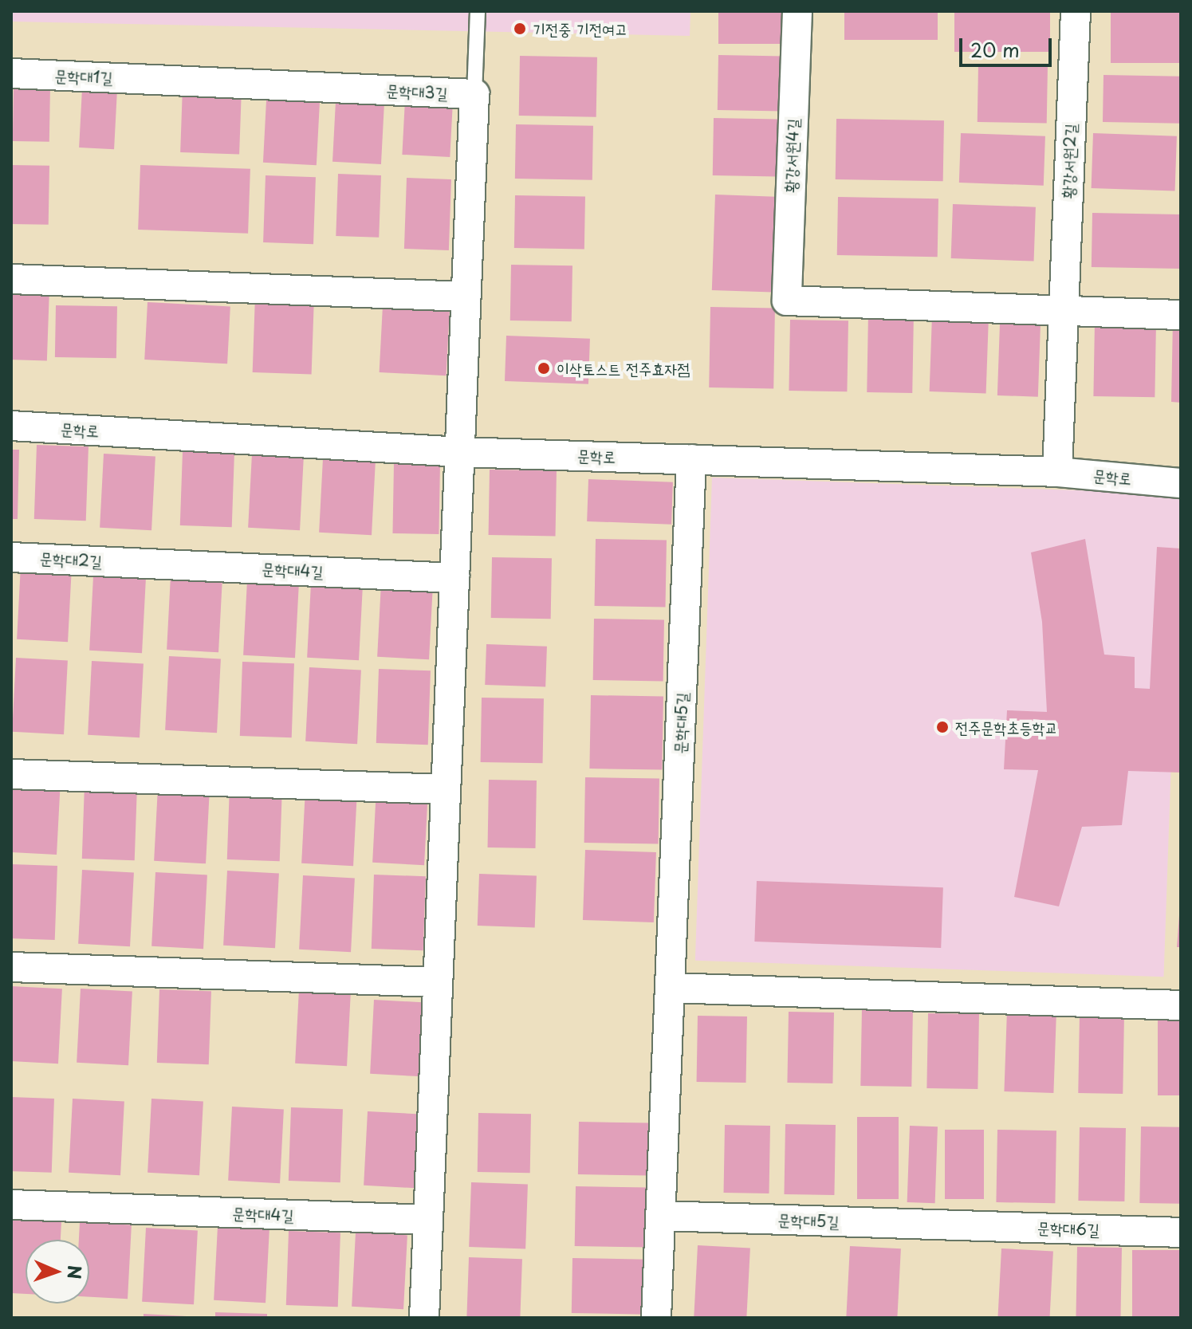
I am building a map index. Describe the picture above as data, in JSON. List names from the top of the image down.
{
  "streets": {
    "street": [
      "문학대1길",
      "문학대3길",
      "황강서원4길",
      "황강서원2길",
      "문학로",
      "문학대2길",
      "문학대4길",
      "문학대5길",
      "문학대6길"
    ]
  },
  "crossings": [
    ["문학대1길", "문학대3길"],
    ["황강서원4길", "황강서원2길"],
    ["황강서원2길", "문학로"],
    ["문학로", "문학대5길"],
    ["문학대2길", "문학대4길"],
    ["문학대5길", "문학대6길"]
  ],
  "places": ["기전중 기전여고", "이삭토스트 전주효자점", "전주문학초등학교"],
  "scale_bar": "20 m",
  "north": "right"
}
